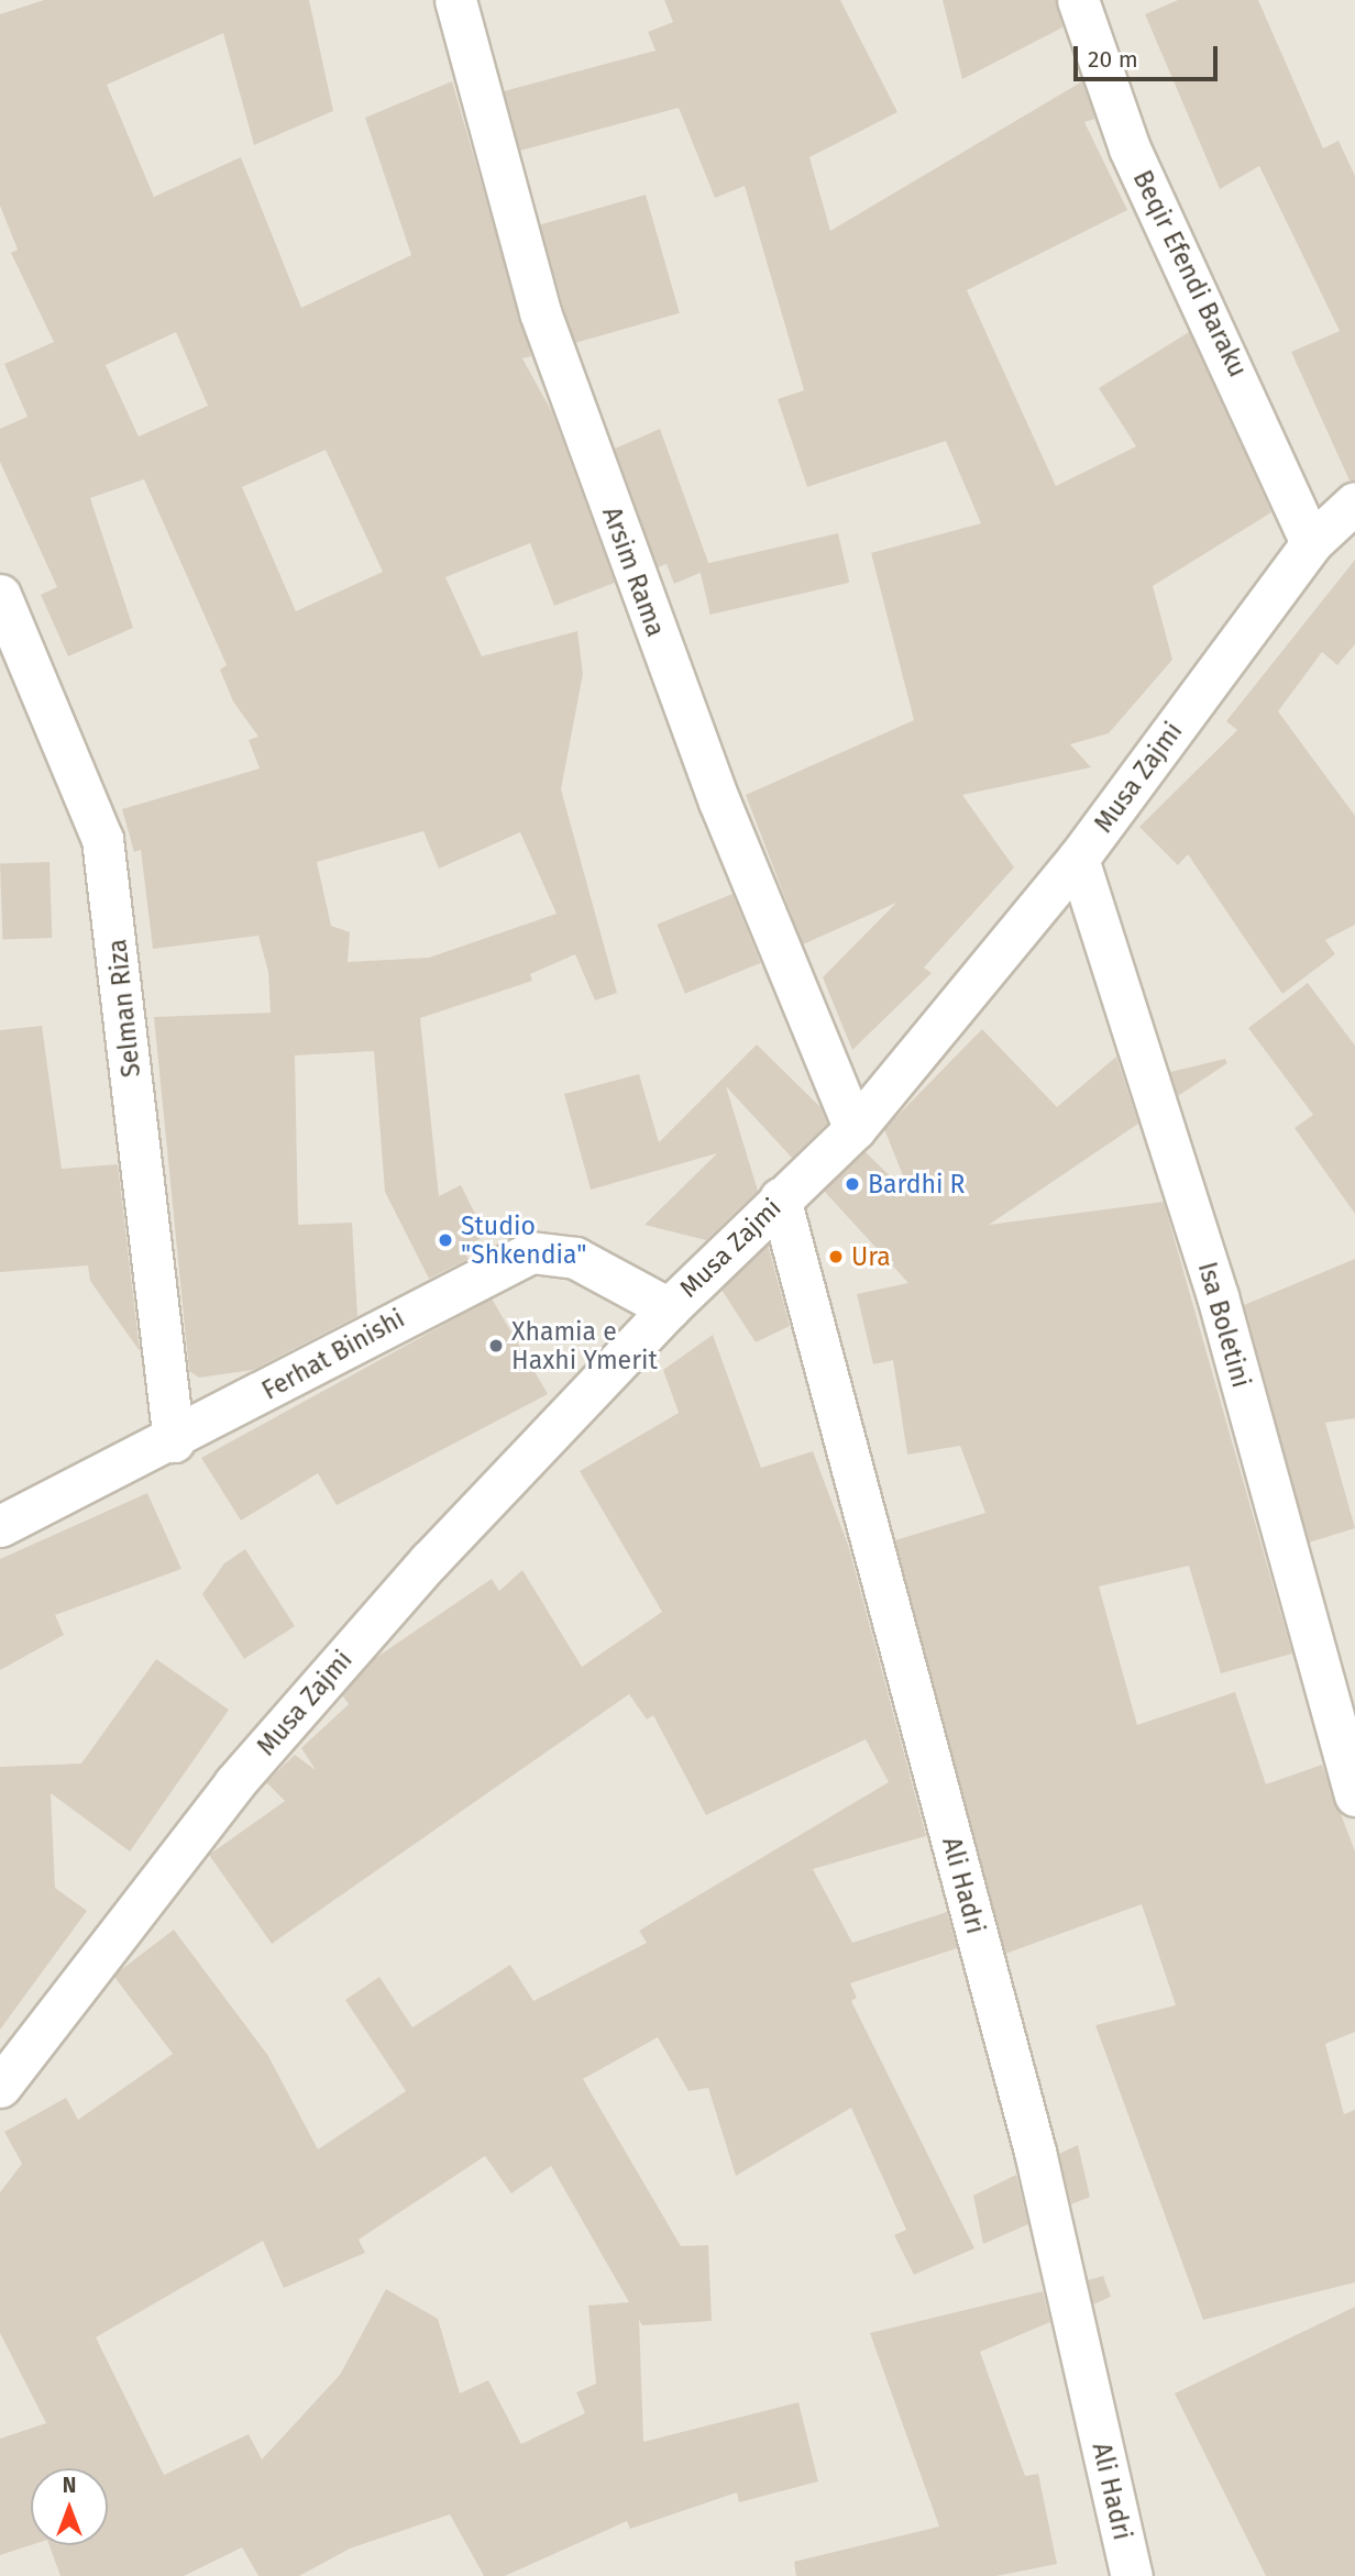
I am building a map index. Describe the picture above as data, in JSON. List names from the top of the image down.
{
  "streets": {
    "street": [
      "Beqir Efendi Baraku",
      "Arsim Rama",
      "Musa Zajmi",
      "Selman Riza",
      "Isa Boletini",
      "Ferhat Binishi",
      "Ali Hadri"
    ]
  },
  "crossings": [
    ["Beqir Efendi Baraku", "Musa Zajmi"],
    ["Arsim Rama", "Musa Zajmi"],
    ["Musa Zajmi", "Isa Boletini"],
    ["Musa Zajmi", "Ferhat Binishi"],
    ["Musa Zajmi", "Ali Hadri"],
    ["Selman Riza", "Ferhat Binishi"]
  ],
  "places": [
    "Bardhi R",
    "Studio \"Shkendia\"",
    "Ura",
    "Xhamia e Haxhi Ymerit"
  ],
  "scale_bar": "20 m",
  "north": "top"
}
